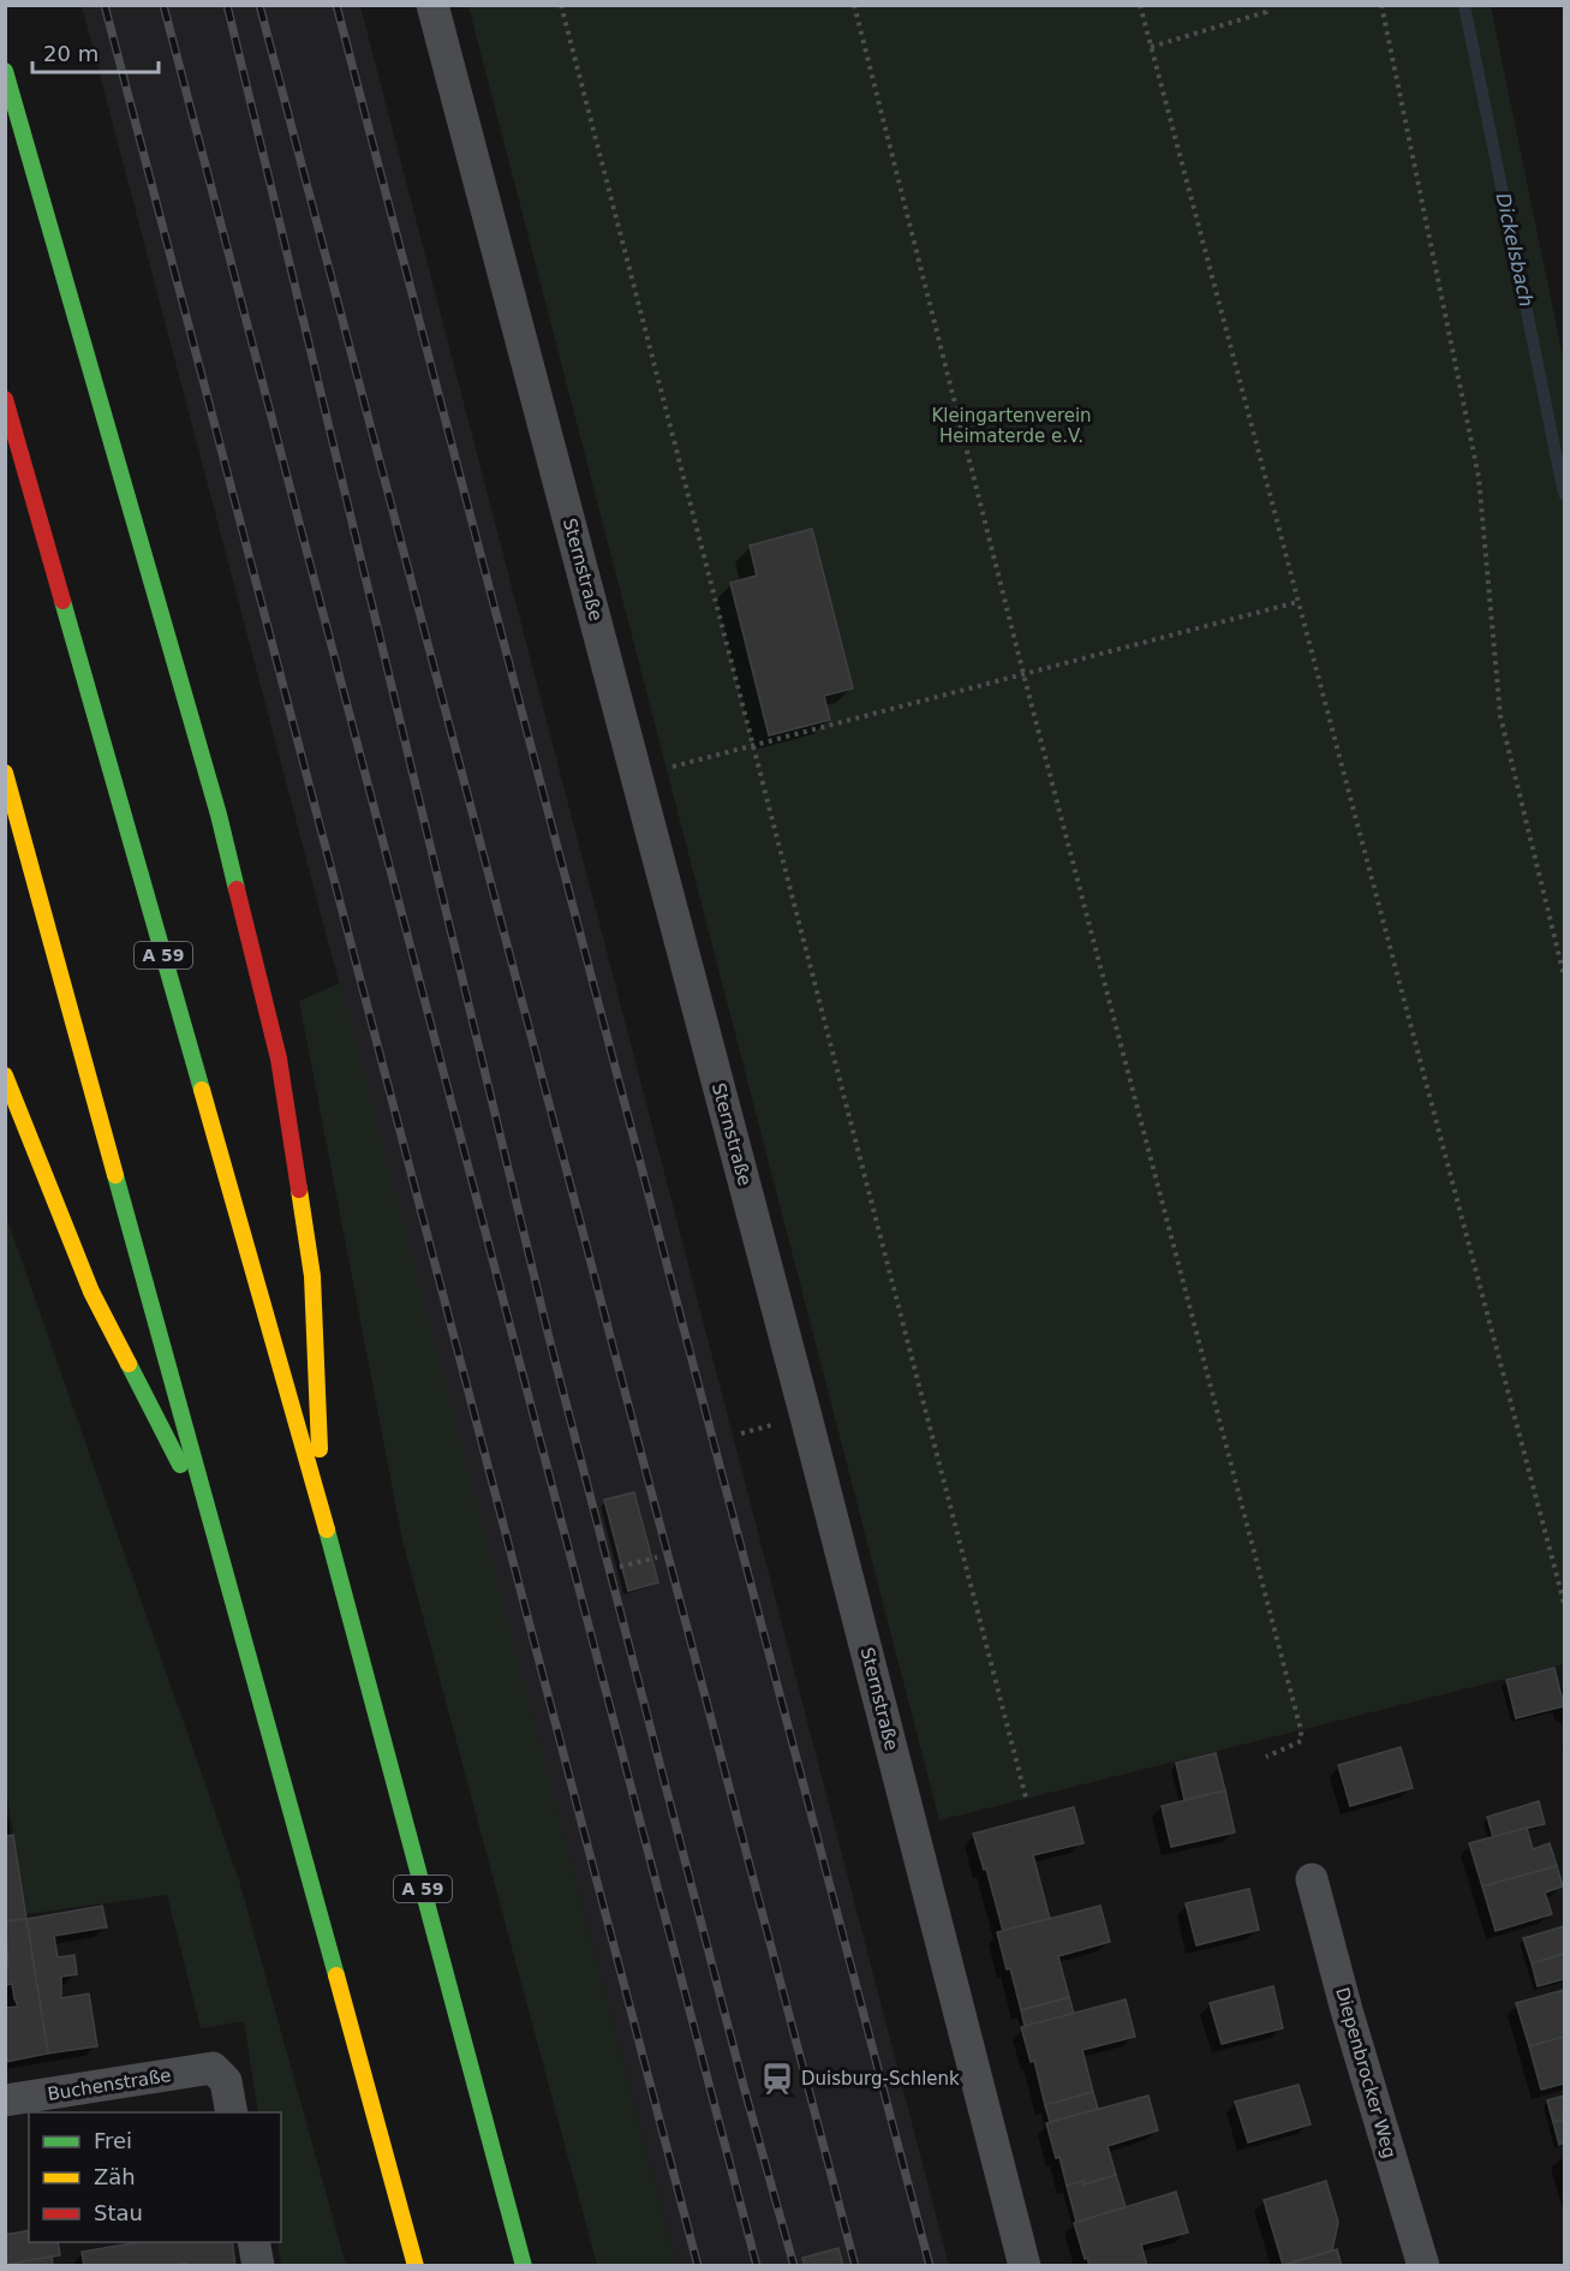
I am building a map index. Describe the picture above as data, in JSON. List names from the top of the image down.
{
  "streets": {
    "highway": ["A 59"],
    "street": ["Sternstraße", "Diepenbrocker Weg", "Buchenstraße"]
  },
  "water": ["Dickelsbach"],
  "parks": ["Kleingartenverein Heimaterde e.V."],
  "places": {
    "station": ["Duisburg-Schlenk"]
  },
  "legend": ["Frei", "Zäh", "Stau"],
  "scale_bar": "20 m"
}
